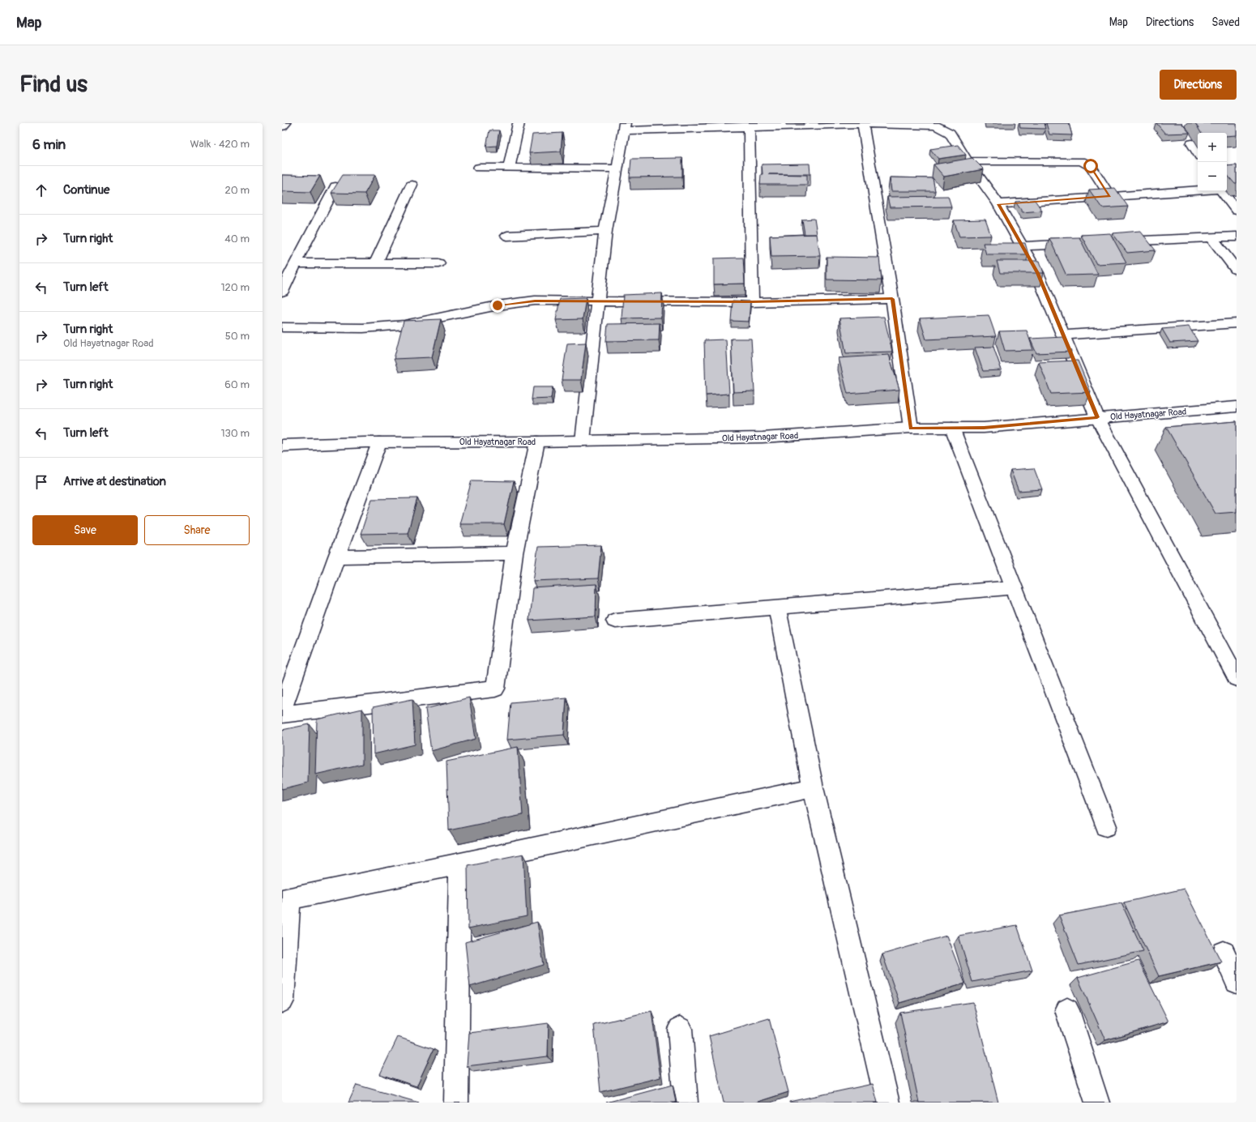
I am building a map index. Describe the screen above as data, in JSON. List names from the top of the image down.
{
  "streets": {
    "street": ["Old Hayatnagar Road"]
  },
  "page": {
    "header": "Map",
    "nav": ["Map", "Directions", "Saved"],
    "buttons": [
      "Directions",
      ["Save", "Share"]
    ],
    "title": "Find us",
    "heading": ["6 min", "Walk · 420 m"],
    "map_buttons": ["+", "−"],
    "list": [
      ["Continue", "20 m"],
      ["Turn right", "40 m"],
      ["Turn left", "120 m"],
      ["Turn right", "Old Hayatnagar Road", "50 m"],
      ["Turn right", "60 m"],
      ["Turn left", "130 m"],
      "Arrive at destination"
    ]
  }
}
